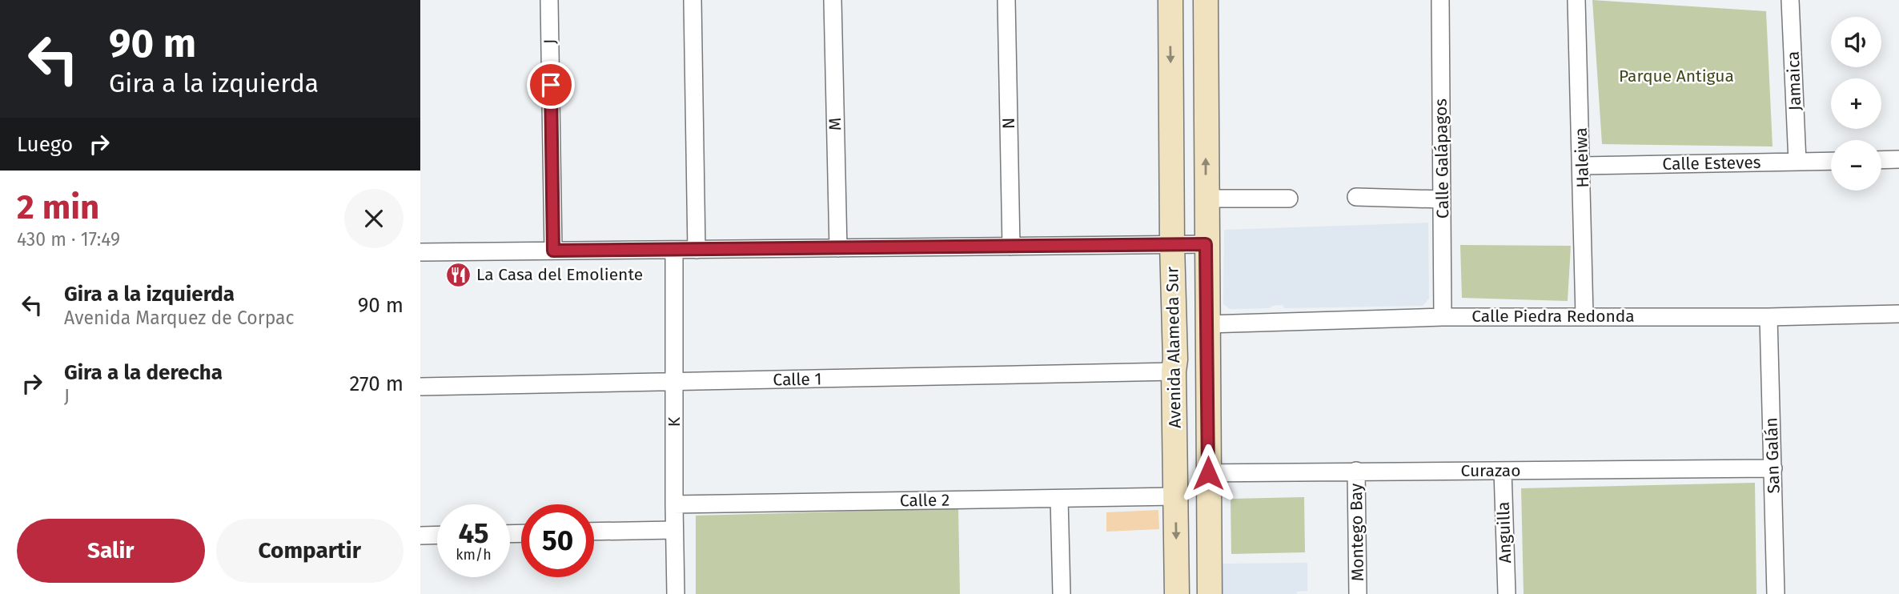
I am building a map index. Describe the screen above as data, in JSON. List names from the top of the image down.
{
  "streets": {
    "main road": ["Avenida Alameda Sur"],
    "street": [
      "J",
      "Jamaica",
      "N",
      "M",
      "Haleiwa",
      "Calle Galápagos",
      "Calle Esteves",
      "Calle Piedra Redonda",
      "Calle 1",
      "K",
      "San Galán",
      "Curazao",
      "Calle 2",
      "Montego Bay",
      "Anguilla"
    ]
  },
  "crossings": [
    ["Jamaica", "Calle Esteves"],
    ["Haleiwa", "Calle Esteves"],
    ["Haleiwa", "Calle Piedra Redonda"],
    ["Calle Galápagos", "Calle Piedra Redonda"],
    ["Calle Piedra Redonda", "Avenida Alameda Sur"],
    ["Calle Piedra Redonda", "San Galán"],
    ["Avenida Alameda Sur", "Calle 1"],
    ["Avenida Alameda Sur", "Curazao"],
    ["Avenida Alameda Sur", "Calle 2"],
    ["Calle 1", "K"],
    ["K", "Calle 2"],
    ["San Galán", "Curazao"],
    ["Curazao", "Montego Bay"],
    ["Curazao", "Anguilla"]
  ],
  "parks": ["Parque Antigua"],
  "places": {
    "restaurant": ["La Casa del Emoliente"]
  },
  "page": {
    "turn": ["90 m", "Gira a la izquierda"],
    "map_buttons": ["+", "−"],
    "then": "Luego",
    "heading": ["2 min", "430 m · 17:49"],
    "list": [
      {
        "name": "Gira a la izquierda",
        "note": "Avenida Marquez de Corpac",
        "value": "90 m"
      },
      {
        "name": "Gira a la derecha",
        "note": "J",
        "value": "270 m"
      }
    ],
    "speed": "45 km/h",
    "limit": "50",
    "buttons": ["Salir", "Compartir"]
  }
}
